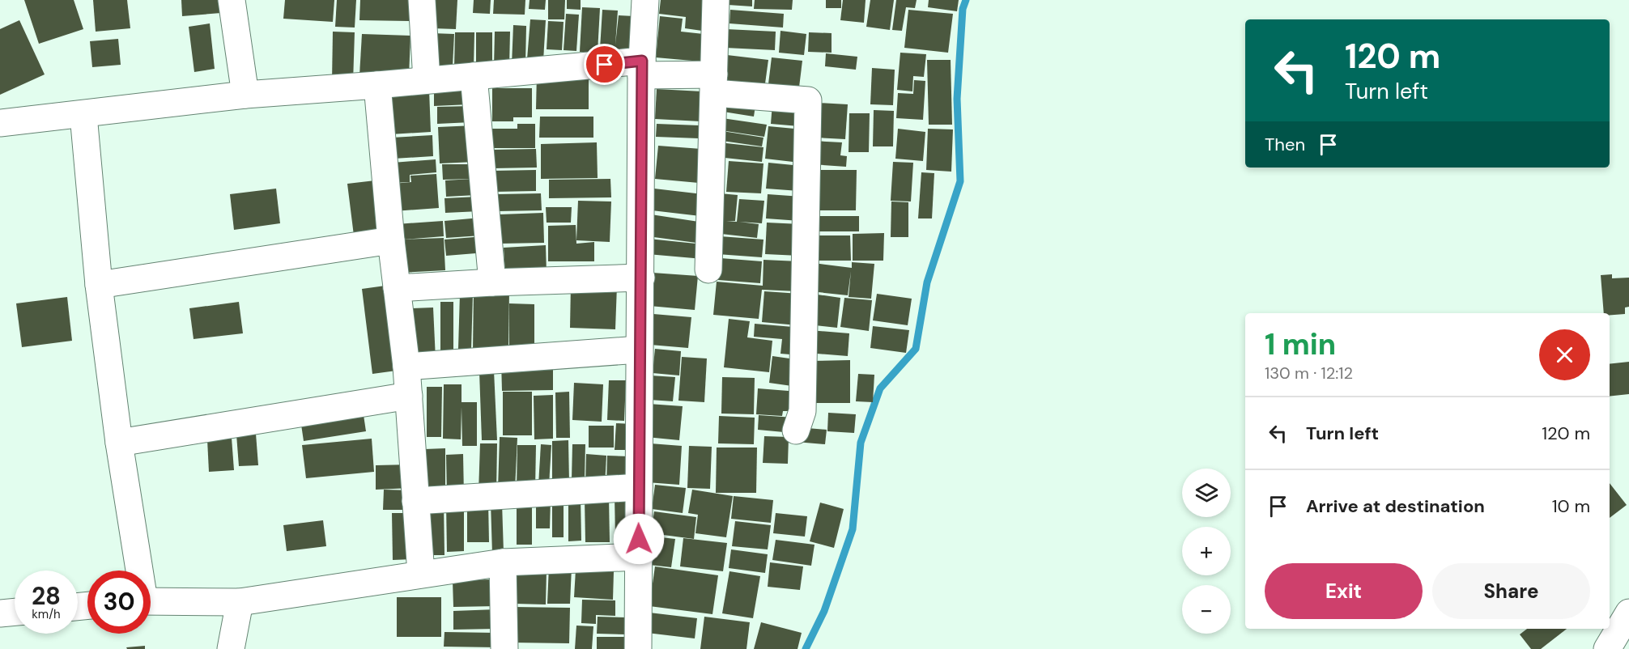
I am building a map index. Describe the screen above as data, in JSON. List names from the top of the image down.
{
  "page": {
    "turn": ["120 m", "Turn left"],
    "then": "Then",
    "heading": ["1 min", "130 m · 12:12"],
    "list": [
      {
        "name": "Turn left",
        "value": "120 m"
      },
      {
        "name": "Arrive at destination",
        "value": "10 m"
      }
    ],
    "map_buttons": ["+", "−"],
    "buttons": ["Exit", "Share"],
    "speed": "28 km/h",
    "limit": "30"
  }
}
